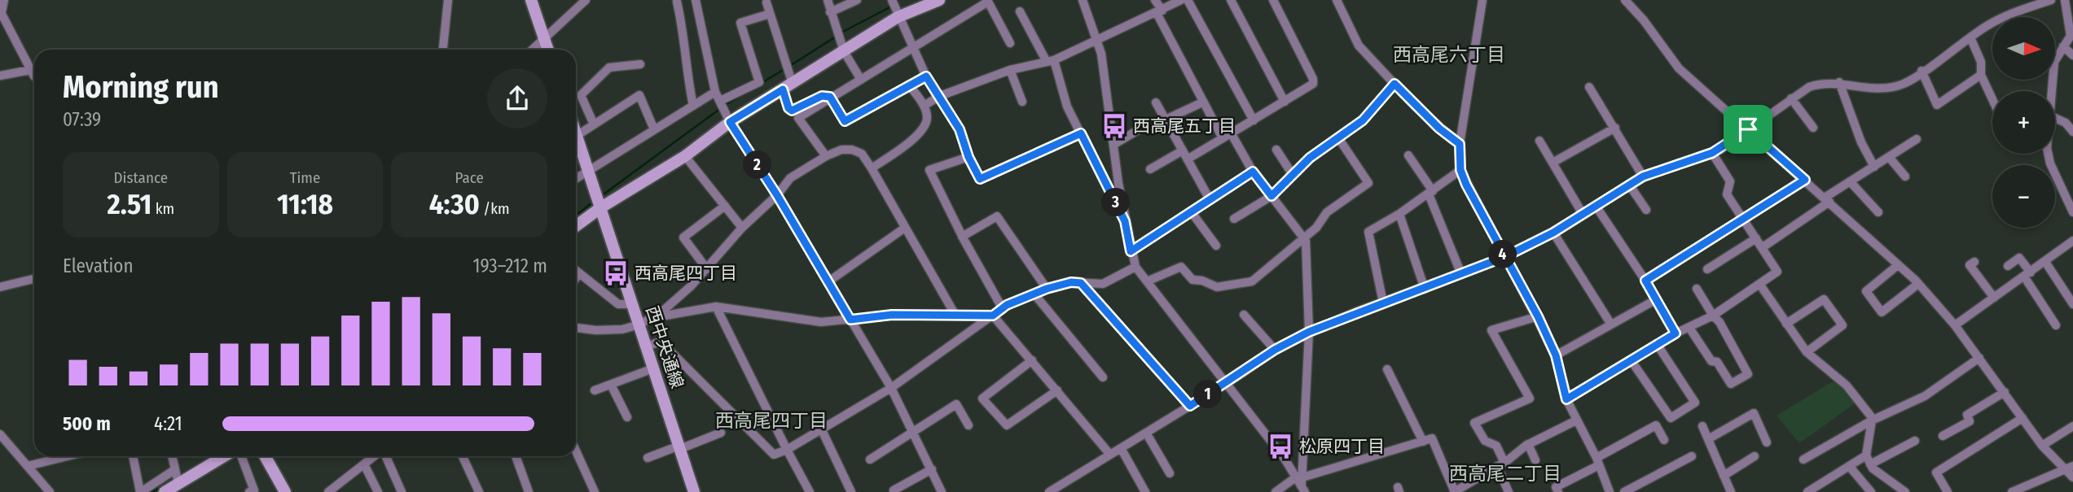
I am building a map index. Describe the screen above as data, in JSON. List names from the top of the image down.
{
  "streets": {
    "street": ["西中央通線"]
  },
  "districts": ["西高尾六丁目", "西高尾四丁目", "西高尾二丁目"],
  "places": {
    "bus stop": ["西高尾五丁目", "西高尾四丁目", "松原四丁目"]
  },
  "north": "right",
  "page": {
    "map_buttons": ["+", "−"],
    "heading": ["Morning run", "07:39"],
    "stats": [
      ["Distance", "2.51 km"],
      ["Time", "11:18"],
      ["Pace", "4:30 /km"]
    ],
    "pins": [
      "2",
      "3",
      "4",
      "1"
    ],
    "chart": ["Elevation", "193–212 m"],
    "list": [
      {
        "name": "500 m",
        "note": "4:21"
      }
    ]
  }
}
